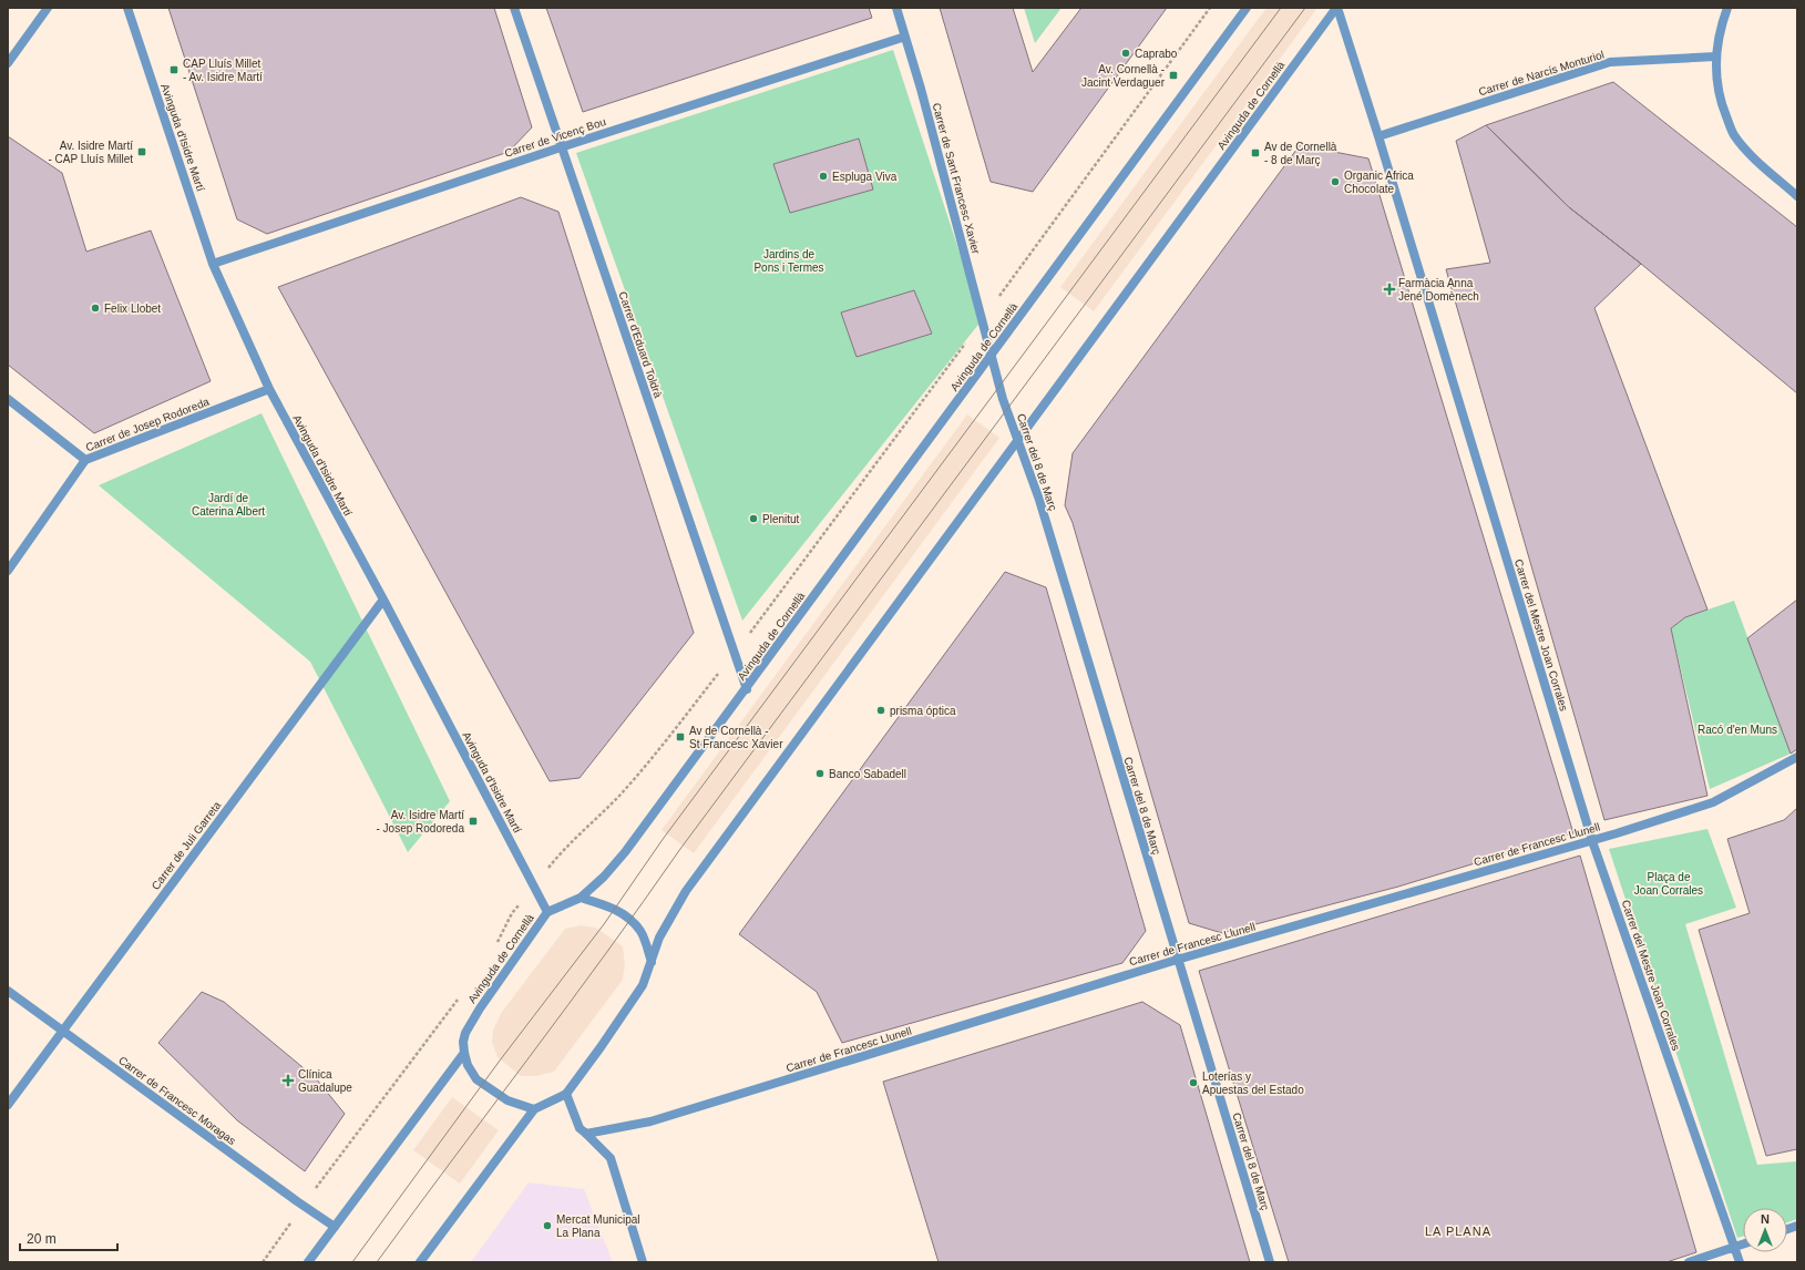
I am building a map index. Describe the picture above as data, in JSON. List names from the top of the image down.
{
  "streets": {
    "street": [
      "Carrer de Narcís Monturiol",
      "Avinguda de Cornellà",
      "Avinguda d'Isidre Martí",
      "Carrer de Vicenç Bou",
      "Carrer de Sant Francesc Xavier",
      "Carrer d'Eduard Toldrà",
      "Carrer de Josep Rodoreda",
      "Carrer del 8 de Març",
      "Carrer del Mestre Joan Corrales",
      "Carrer de Francesc Llunell",
      "Carrer de Juli Garreta",
      "Carrer de Francesc Moragas"
    ]
  },
  "crossings": [
    ["Carrer de Narcís Monturiol", "Carrer del Mestre Joan Corrales"],
    ["Avinguda de Cornellà", "Avinguda d'Isidre Martí"],
    ["Avinguda de Cornellà", "Carrer de Sant Francesc Xavier"],
    ["Avinguda de Cornellà", "Carrer d'Eduard Toldrà"],
    ["Avinguda de Cornellà", "Carrer del 8 de Març"],
    ["Avinguda de Cornellà", "Carrer del Mestre Joan Corrales"],
    ["Avinguda d'Isidre Martí", "Carrer de Vicenç Bou"],
    ["Avinguda d'Isidre Martí", "Carrer de Josep Rodoreda"],
    ["Avinguda d'Isidre Martí", "Carrer de Juli Garreta"],
    ["Carrer de Vicenç Bou", "Carrer de Sant Francesc Xavier"],
    ["Carrer de Vicenç Bou", "Carrer d'Eduard Toldrà"],
    ["Carrer de Sant Francesc Xavier", "Carrer del 8 de Març"],
    ["Carrer del 8 de Març", "Carrer de Francesc Llunell"],
    ["Carrer del Mestre Joan Corrales", "Carrer de Francesc Llunell"],
    ["Carrer de Juli Garreta", "Carrer de Francesc Moragas"]
  ],
  "districts": ["LA PLANA"],
  "parks": [
    "Jardins de Pons i Termes",
    "Jardí de Caterina Albert",
    "Racó d'en Muns",
    "Plaça de Joan Corrales"
  ],
  "places": {
    "other": [
      "Caprabo",
      "Espluga Viva",
      "Organic Africa Chocolate",
      "Felix Llobet",
      "Plenitut",
      "prisma óptica",
      "Banco Sabadell",
      "Loterías y Apuestas del Estado",
      "Mercat Municipal La Plana"
    ],
    "transit": [
      "CAP Lluís Millet - Av. Isidre Martí",
      "Av. Cornellà - Jacint Verdaguer",
      "Av. Isidre Martí - CAP Lluís Millet",
      "Av de Cornellà - 8 de Març",
      "Av de Cornellà - St Francesc Xavier",
      "Av. Isidre Martí - Josep Rodoreda"
    ],
    "health": ["Farmàcia Anna Jené Domènech", "Clínica Guadalupe"]
  },
  "scale_bar": "20 m",
  "north": "top"
}
